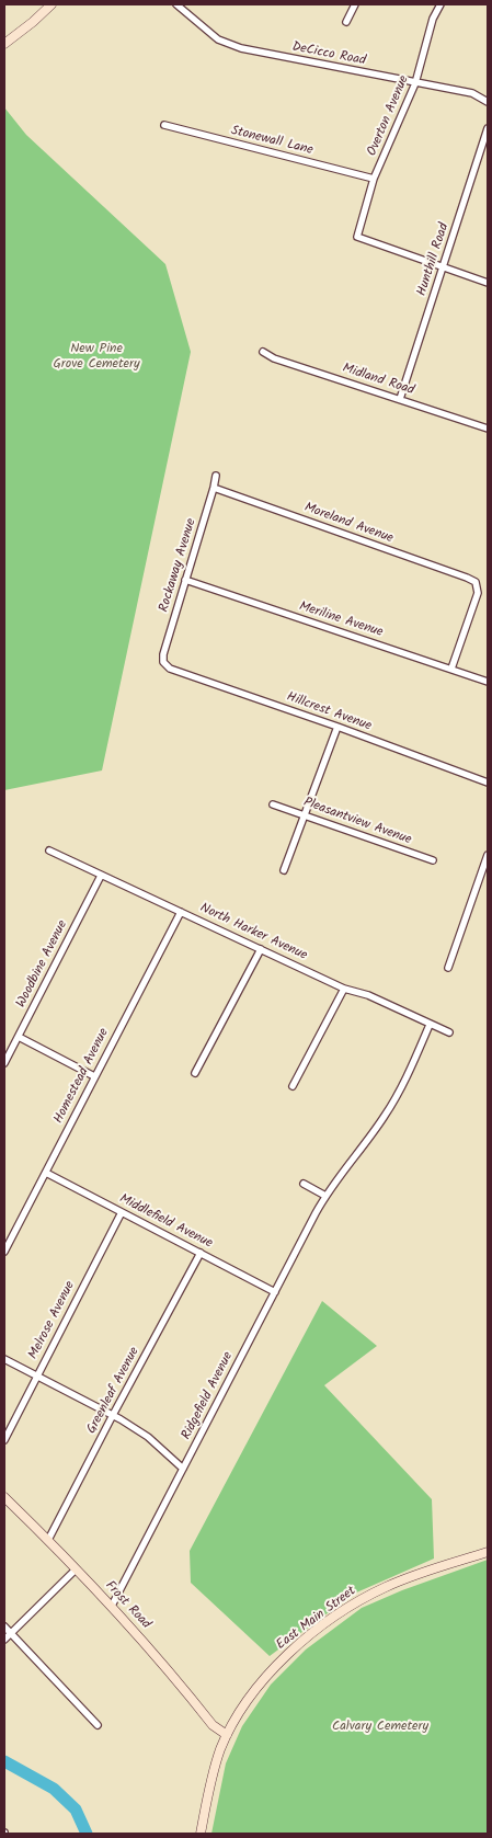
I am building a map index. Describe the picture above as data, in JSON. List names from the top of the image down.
{
  "streets": {
    "main road": ["Frost Road", "East Main Street"],
    "street": [
      "DeCicco Road",
      "Overton Avenue",
      "Stonewall Lane",
      "Hunthill Road",
      "Midland Road",
      "Moreland Avenue",
      "Rockaway Avenue",
      "Meriline Avenue",
      "Hillcrest Avenue",
      "Pleasantview Avenue",
      "North Harker Avenue",
      "Woodbine Avenue",
      "Homestead Avenue",
      "Middlefield Avenue",
      "Melrose Avenue",
      "Greenleaf Avenue",
      "Ridgefield Avenue"
    ]
  },
  "crossings": [
    ["DeCicco Road", "Overton Avenue"],
    ["Overton Avenue", "Stonewall Lane"],
    ["Overton Avenue", "Hunthill Road"],
    ["Hunthill Road", "Midland Road"],
    ["Moreland Avenue", "Rockaway Avenue"],
    ["Moreland Avenue", "Meriline Avenue"],
    ["Rockaway Avenue", "Meriline Avenue"],
    ["Rockaway Avenue", "Hillcrest Avenue"],
    ["North Harker Avenue", "Woodbine Avenue"],
    ["North Harker Avenue", "Homestead Avenue"],
    ["North Harker Avenue", "Ridgefield Avenue"],
    ["Homestead Avenue", "Middlefield Avenue"],
    ["Middlefield Avenue", "Melrose Avenue"],
    ["Middlefield Avenue", "Greenleaf Avenue"],
    ["Middlefield Avenue", "Ridgefield Avenue"],
    ["Greenleaf Avenue", "Frost Road"],
    ["Ridgefield Avenue", "Frost Road"],
    ["Frost Road", "East Main Street"]
  ],
  "parks": ["New Pine Grove Cemetery", "Calvary Cemetery"]
}
